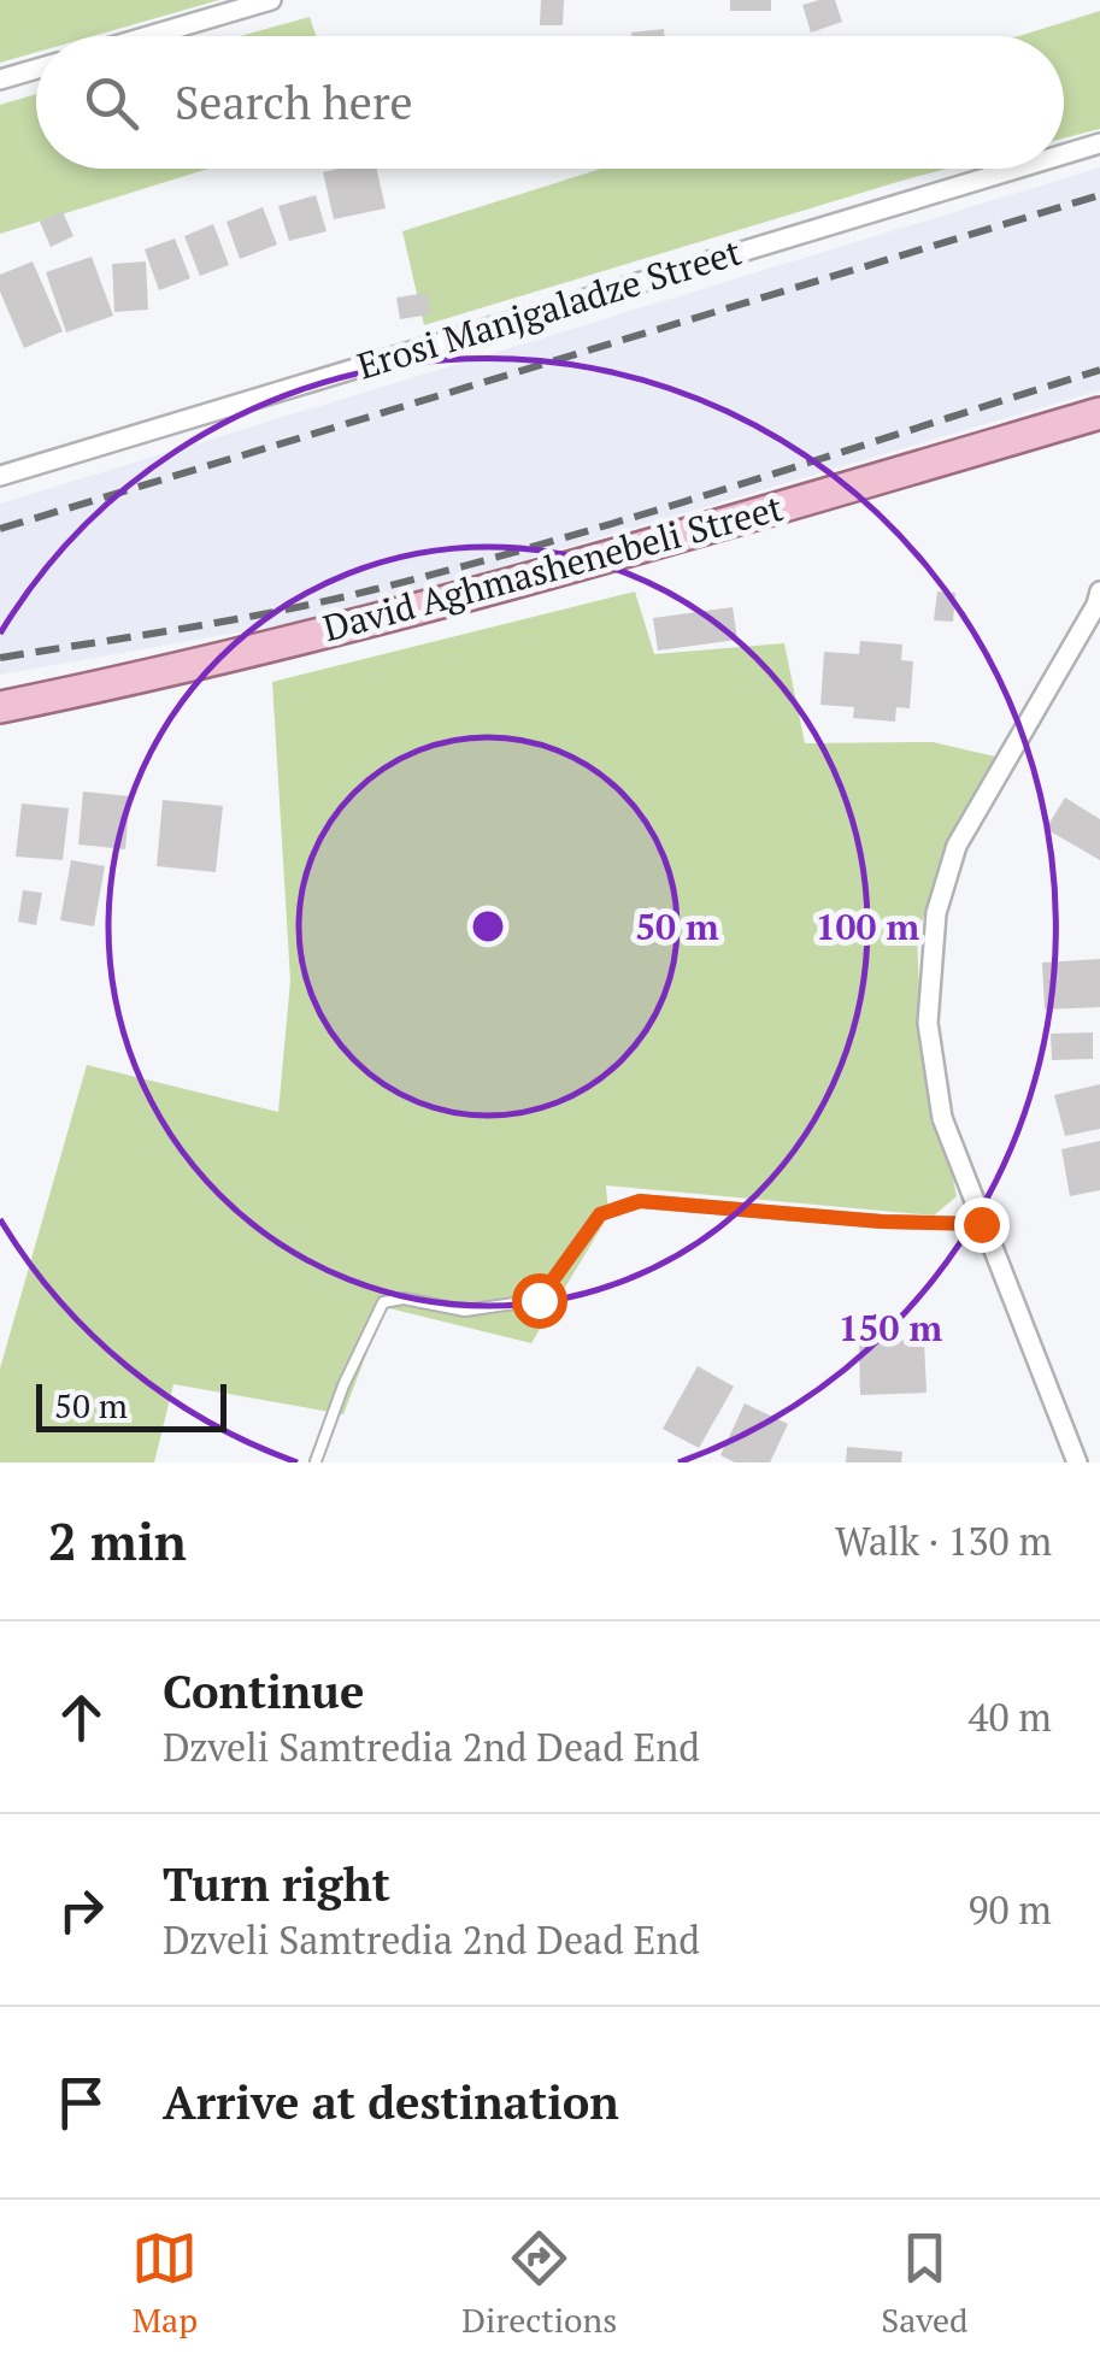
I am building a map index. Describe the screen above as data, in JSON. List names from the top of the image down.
{
  "streets": {
    "main road": ["David Aghmashenebeli Street"],
    "street": ["Erosi Manjgaladze Street"]
  },
  "scale_bar": "50 m",
  "page": {
    "search": "Search here",
    "scale": "50 m",
    "heading": ["2 min", "Walk · 130 m"],
    "list": [
      ["Continue", "Dzveli Samtredia 2nd Dead End", "40 m"],
      ["Turn right", "Dzveli Samtredia 2nd Dead End", "90 m"],
      "Arrive at destination"
    ],
    "nav": ["Map", "Directions", "Saved"]
  },
  "rings": ["50 m", "100 m", "150 m"]
}
